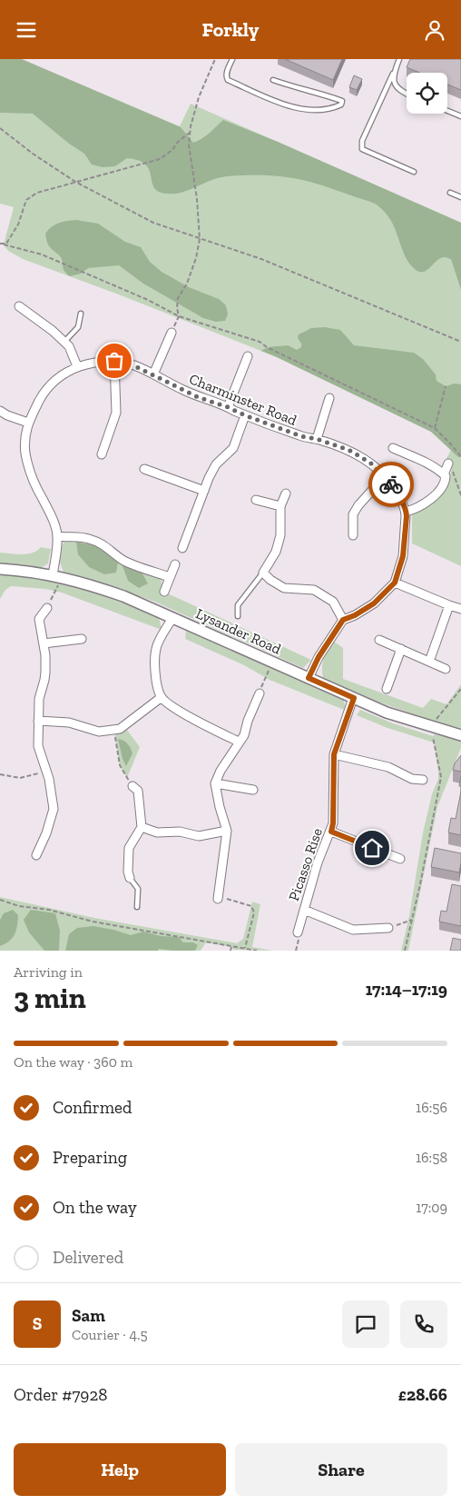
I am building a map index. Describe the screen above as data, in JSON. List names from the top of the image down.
{
  "streets": {
    "street": ["Charminster Road", "Lysander Road", "Picasso Rise"]
  },
  "crossings": [
    ["Charminster Road", "Lysander Road"],
    ["Lysander Road", "Picasso Rise"]
  ],
  "page": {
    "header": "Forkly",
    "heading": ["3 min", "Arriving in", "17:14–17:19"],
    "panel": [
      "Sam",
      "Courier · 4.5",
      "Order #7928",
      "£28.66"
    ],
    "bar": "On the way · 360 m",
    "list": [
      ["Confirmed", "16:56"],
      ["Preparing", "16:58"],
      ["On the way", "17:09"],
      "Delivered"
    ],
    "round": "S",
    "buttons": ["Help", "Share"]
  }
}
